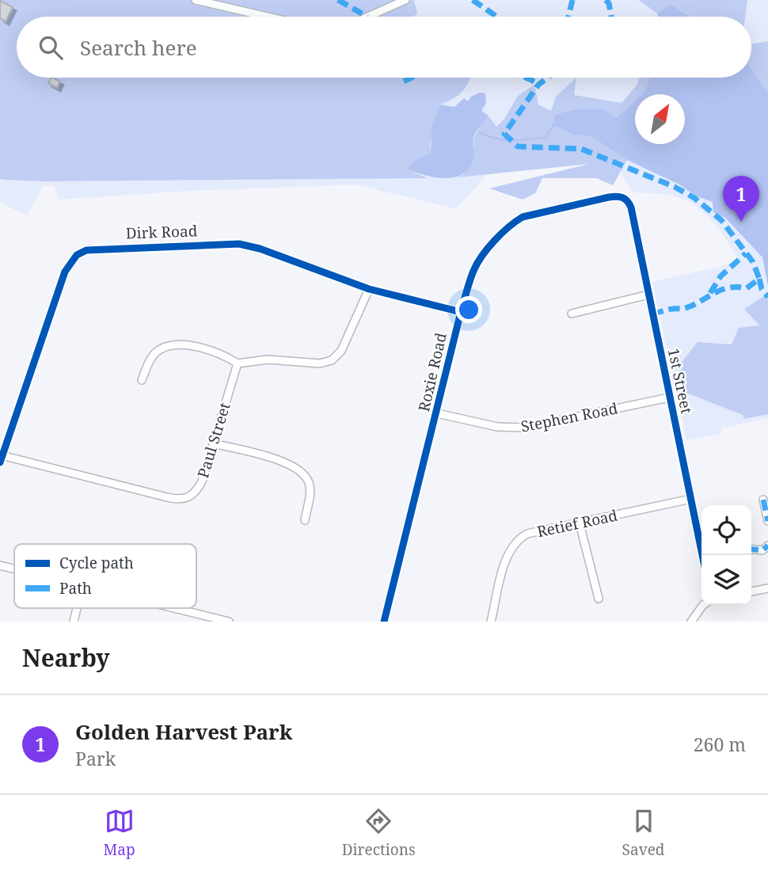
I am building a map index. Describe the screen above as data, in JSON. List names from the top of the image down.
{
  "streets": {
    "street": [
      "Dirk Road",
      "Roxie Road",
      "1st Street",
      "Stephen Road",
      "Paul Street",
      "Retief Road"
    ]
  },
  "crossings": [
    ["Dirk Road", "Roxie Road"],
    ["Dirk Road", "Paul Street"],
    ["Roxie Road", "1st Street"],
    ["Roxie Road", "Stephen Road"],
    ["1st Street", "Stephen Road"],
    ["1st Street", "Retief Road"]
  ],
  "legend": ["Cycle path", "Path"],
  "north": "top right",
  "page": {
    "search": "Search here",
    "pins": "1",
    "heading": "Nearby",
    "list": [
      {
        "mark": "1",
        "name": "Golden Harvest Park",
        "note": "Park",
        "value": "260 m"
      }
    ],
    "nav": ["Map", "Directions", "Saved"]
  }
}
